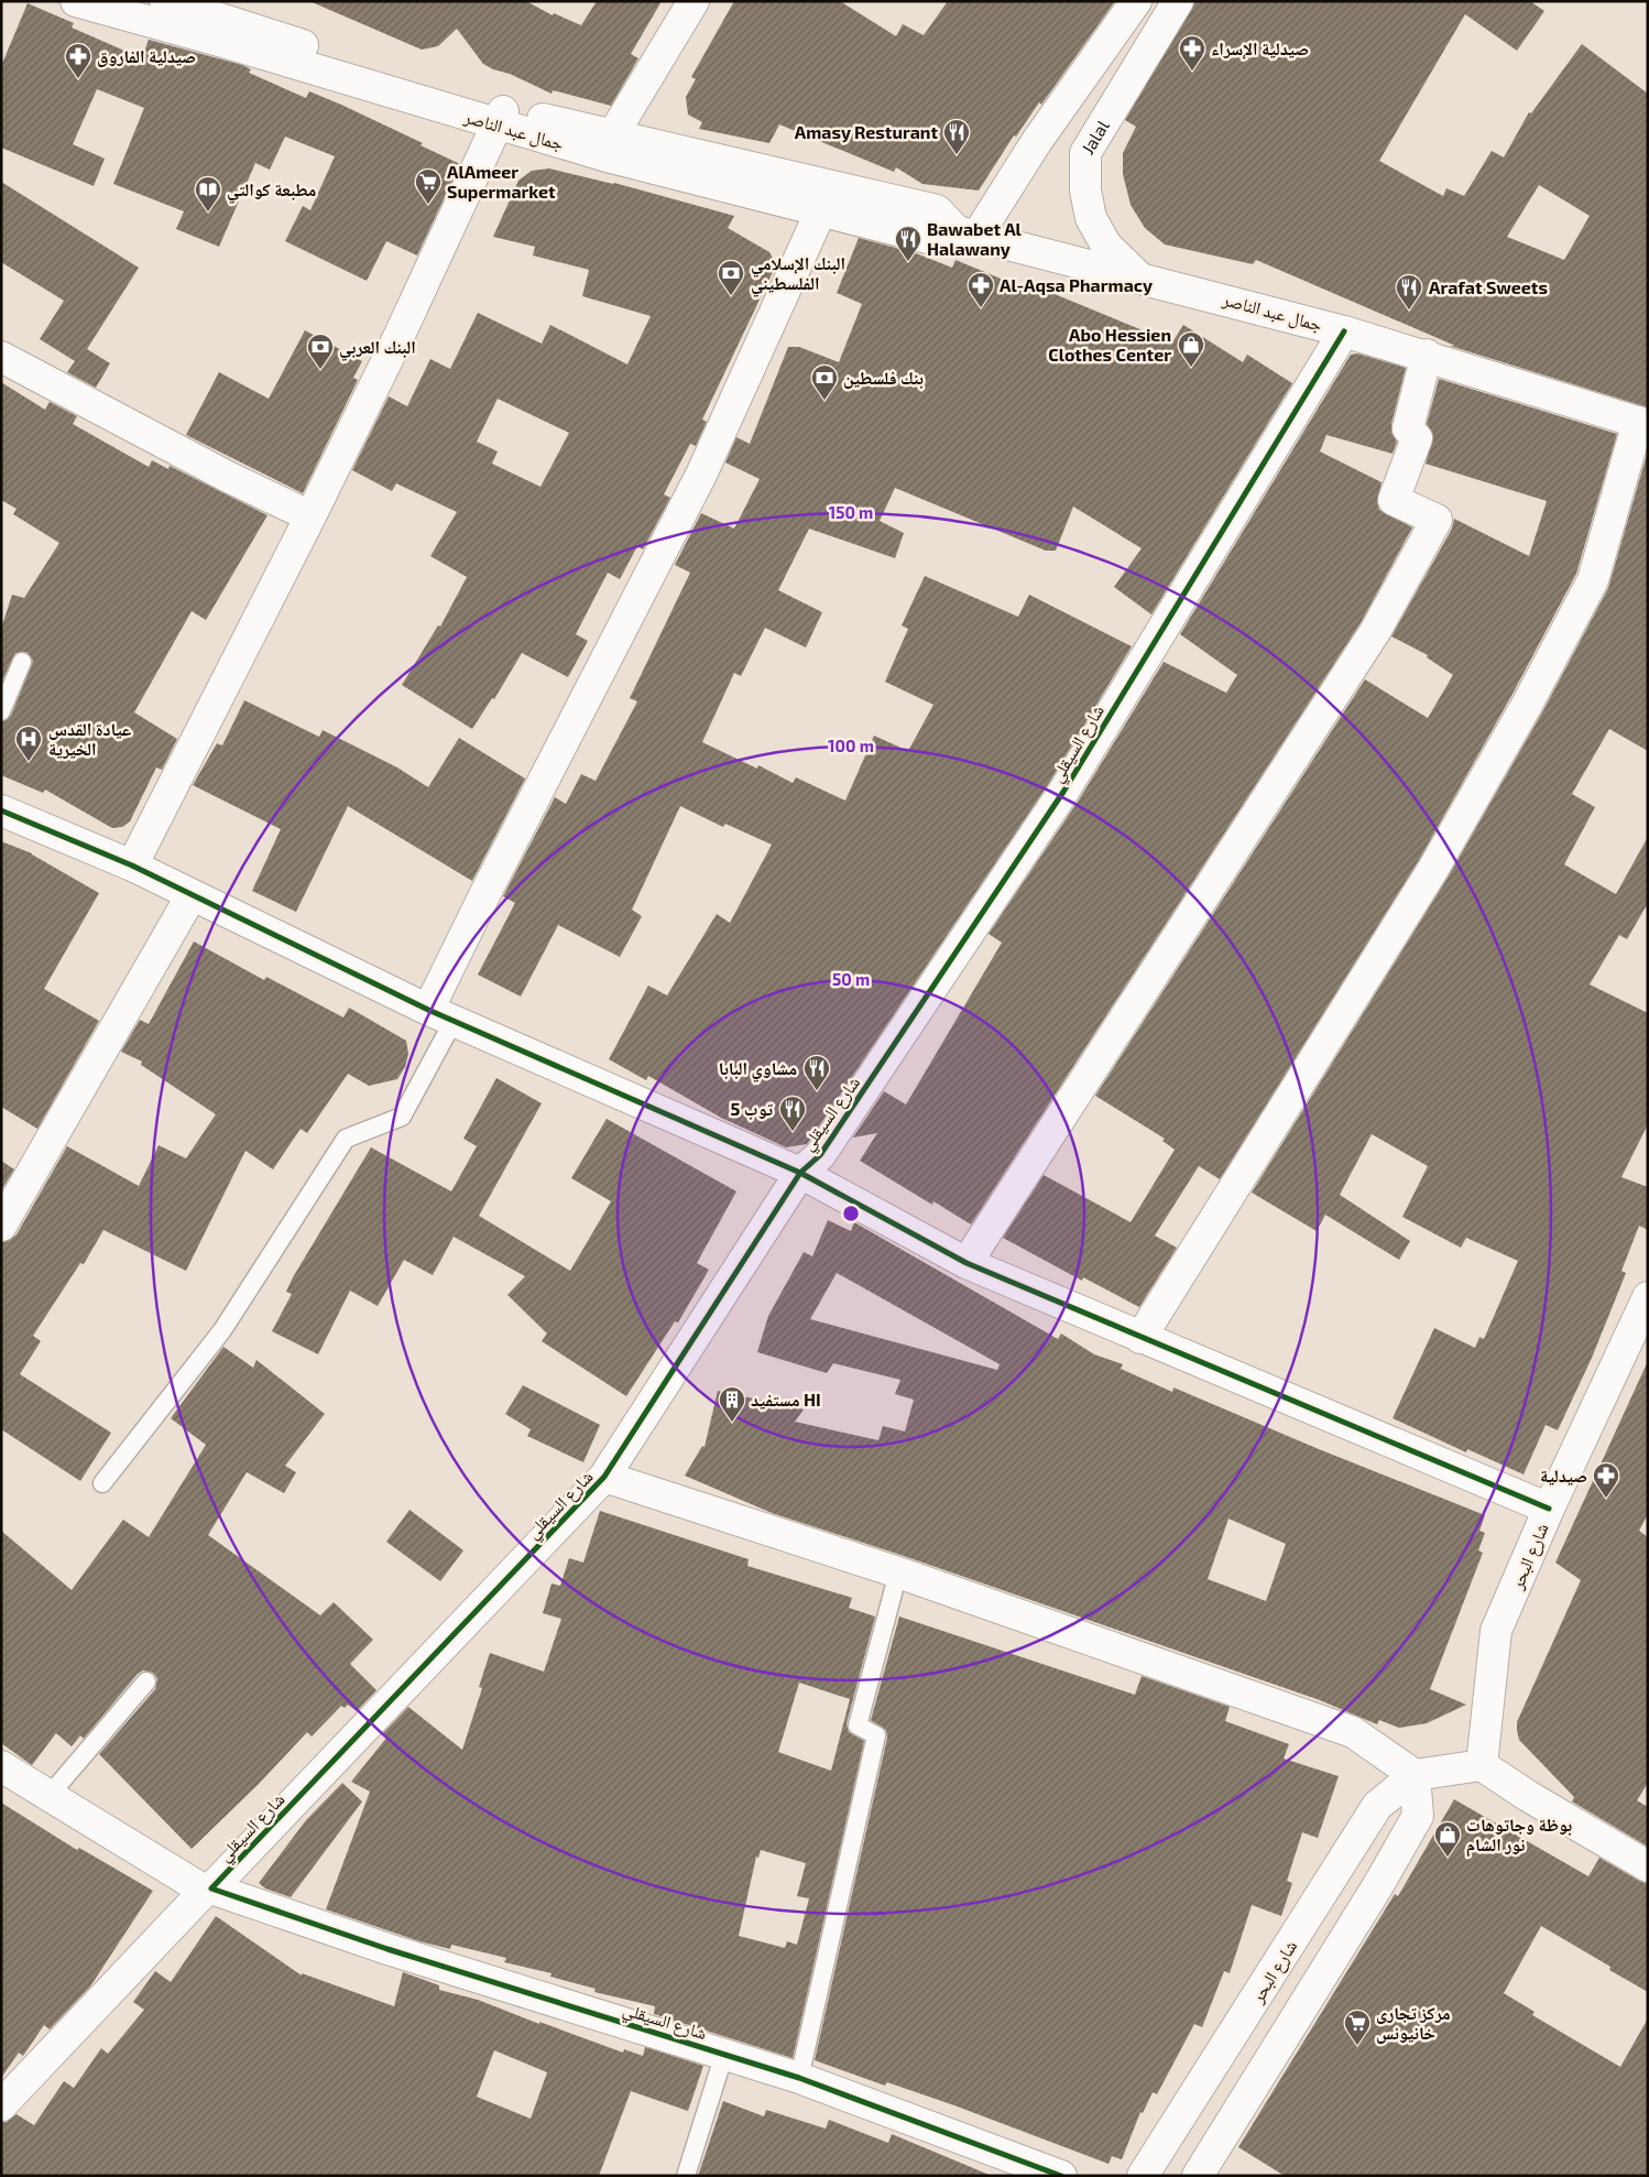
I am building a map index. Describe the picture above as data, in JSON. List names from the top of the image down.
{
  "streets": {
    "street": [
      "جمال عبد الناصر",
      "Jalal",
      "شارع السيقلي",
      "شارع البحر"
    ]
  },
  "crossings": [
    ["جمال عبد الناصر", "Jalal"],
    ["جمال عبد الناصر", "شارع السيقلي"]
  ],
  "places": {
    "pharmacy": [
      "صيدلية الإسراء",
      "صيدلية الفاروق",
      "Al-Aqsa Pharmacy",
      "صيدلية"
    ],
    "restaurant": [
      "Amasy Resturant",
      "Bawabet Al Halawany",
      "Arafat Sweets",
      "مشاوي البابا",
      "توب 5"
    ],
    "supermarket": ["AlAmeer Supermarket", "مركز تجارى خانيونس"],
    "library": ["مطبعة كوالتي"],
    "bank": ["البنك الإسلامي الفلسطيني", "البنك العربي", "بنك فلسطين"],
    "shop": ["Abo Hessien Clothes Center", "بوظة وجاتوهات نور الشام"],
    "hospital": ["عيادة القدس الخيرية"],
    "building": ["مستفيد HI"]
  },
  "rings": ["150 m", "100 m", "50 m"]
}
